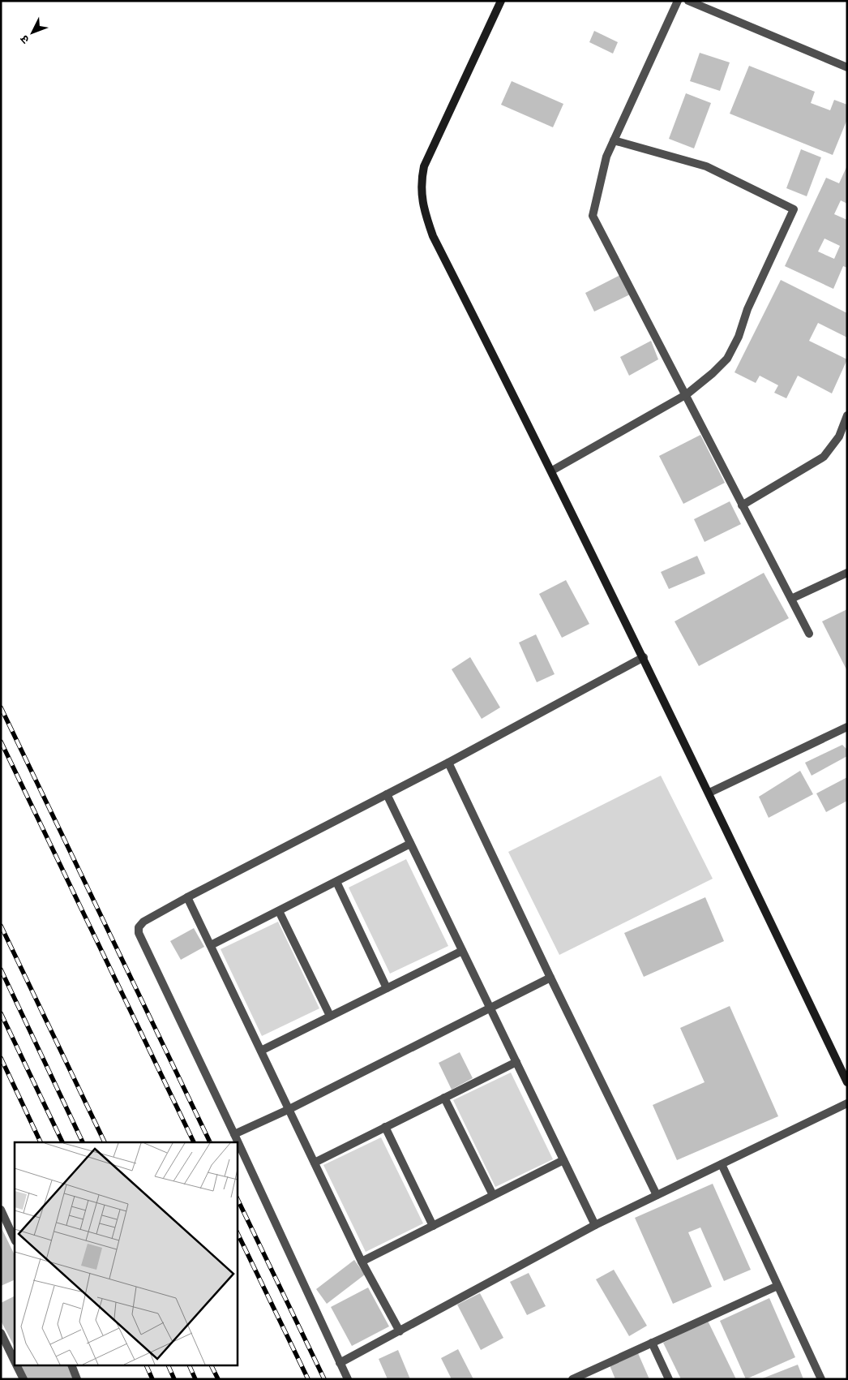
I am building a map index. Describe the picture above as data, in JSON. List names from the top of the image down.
{
  "north": "bottom left"
}
